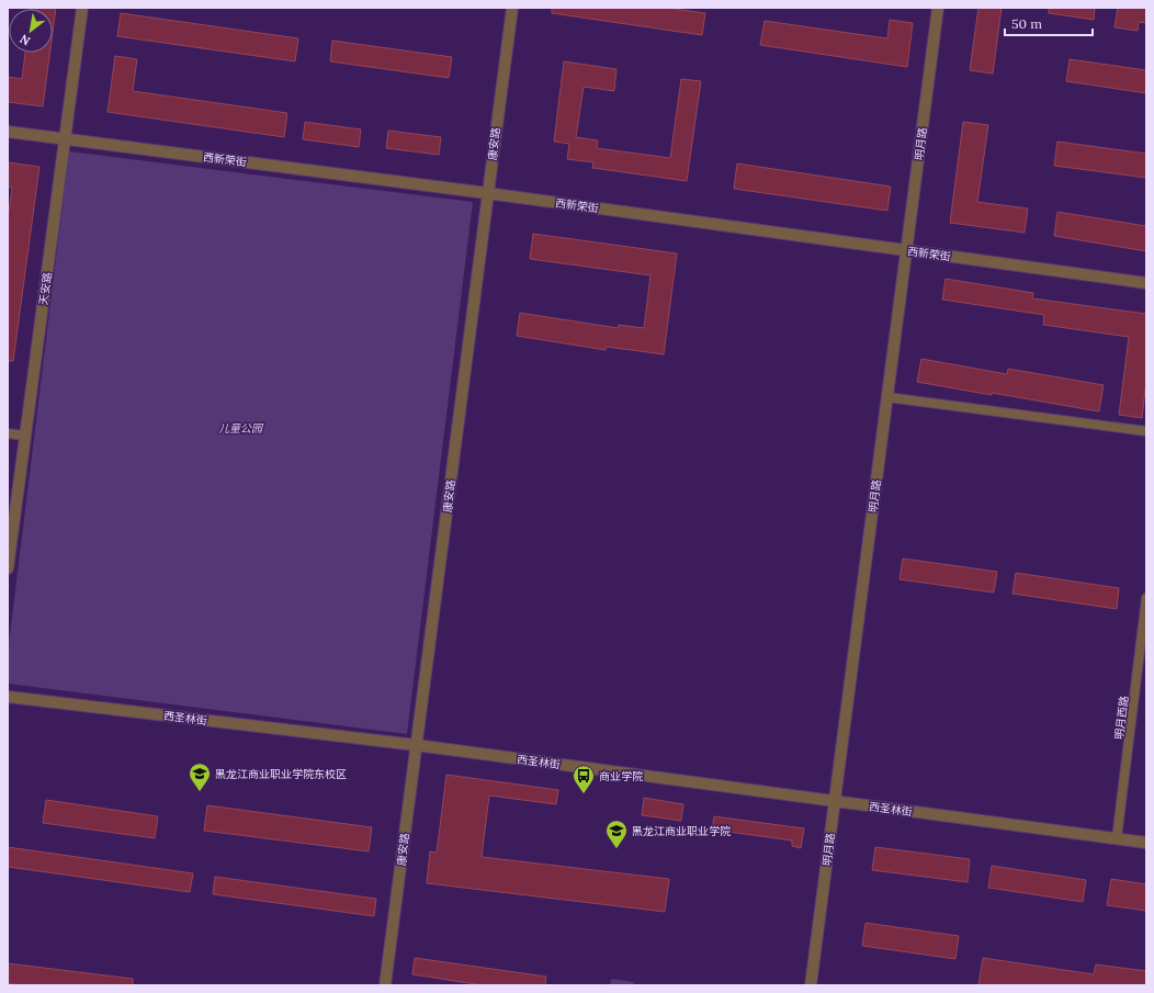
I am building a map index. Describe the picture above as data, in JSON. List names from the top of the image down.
{
  "streets": {
    "street": [
      "康安路",
      "明月路",
      "西新荣街",
      "天安路",
      "西圣林街",
      "明月西路"
    ]
  },
  "crossings": [
    ["康安路", "西新荣街"],
    ["康安路", "西圣林街"],
    ["明月路", "西新荣街"],
    ["明月路", "西圣林街"],
    ["西新荣街", "天安路"],
    ["西圣林街", "明月西路"]
  ],
  "parks": ["儿童公园"],
  "places": {
    "school or university": ["黑龙江商业职业学院东校区", "黑龙江商业职业学院"],
    "bus stop": ["商业学院"]
  },
  "scale_bar": "50 m",
  "north": "bottom left"
}
